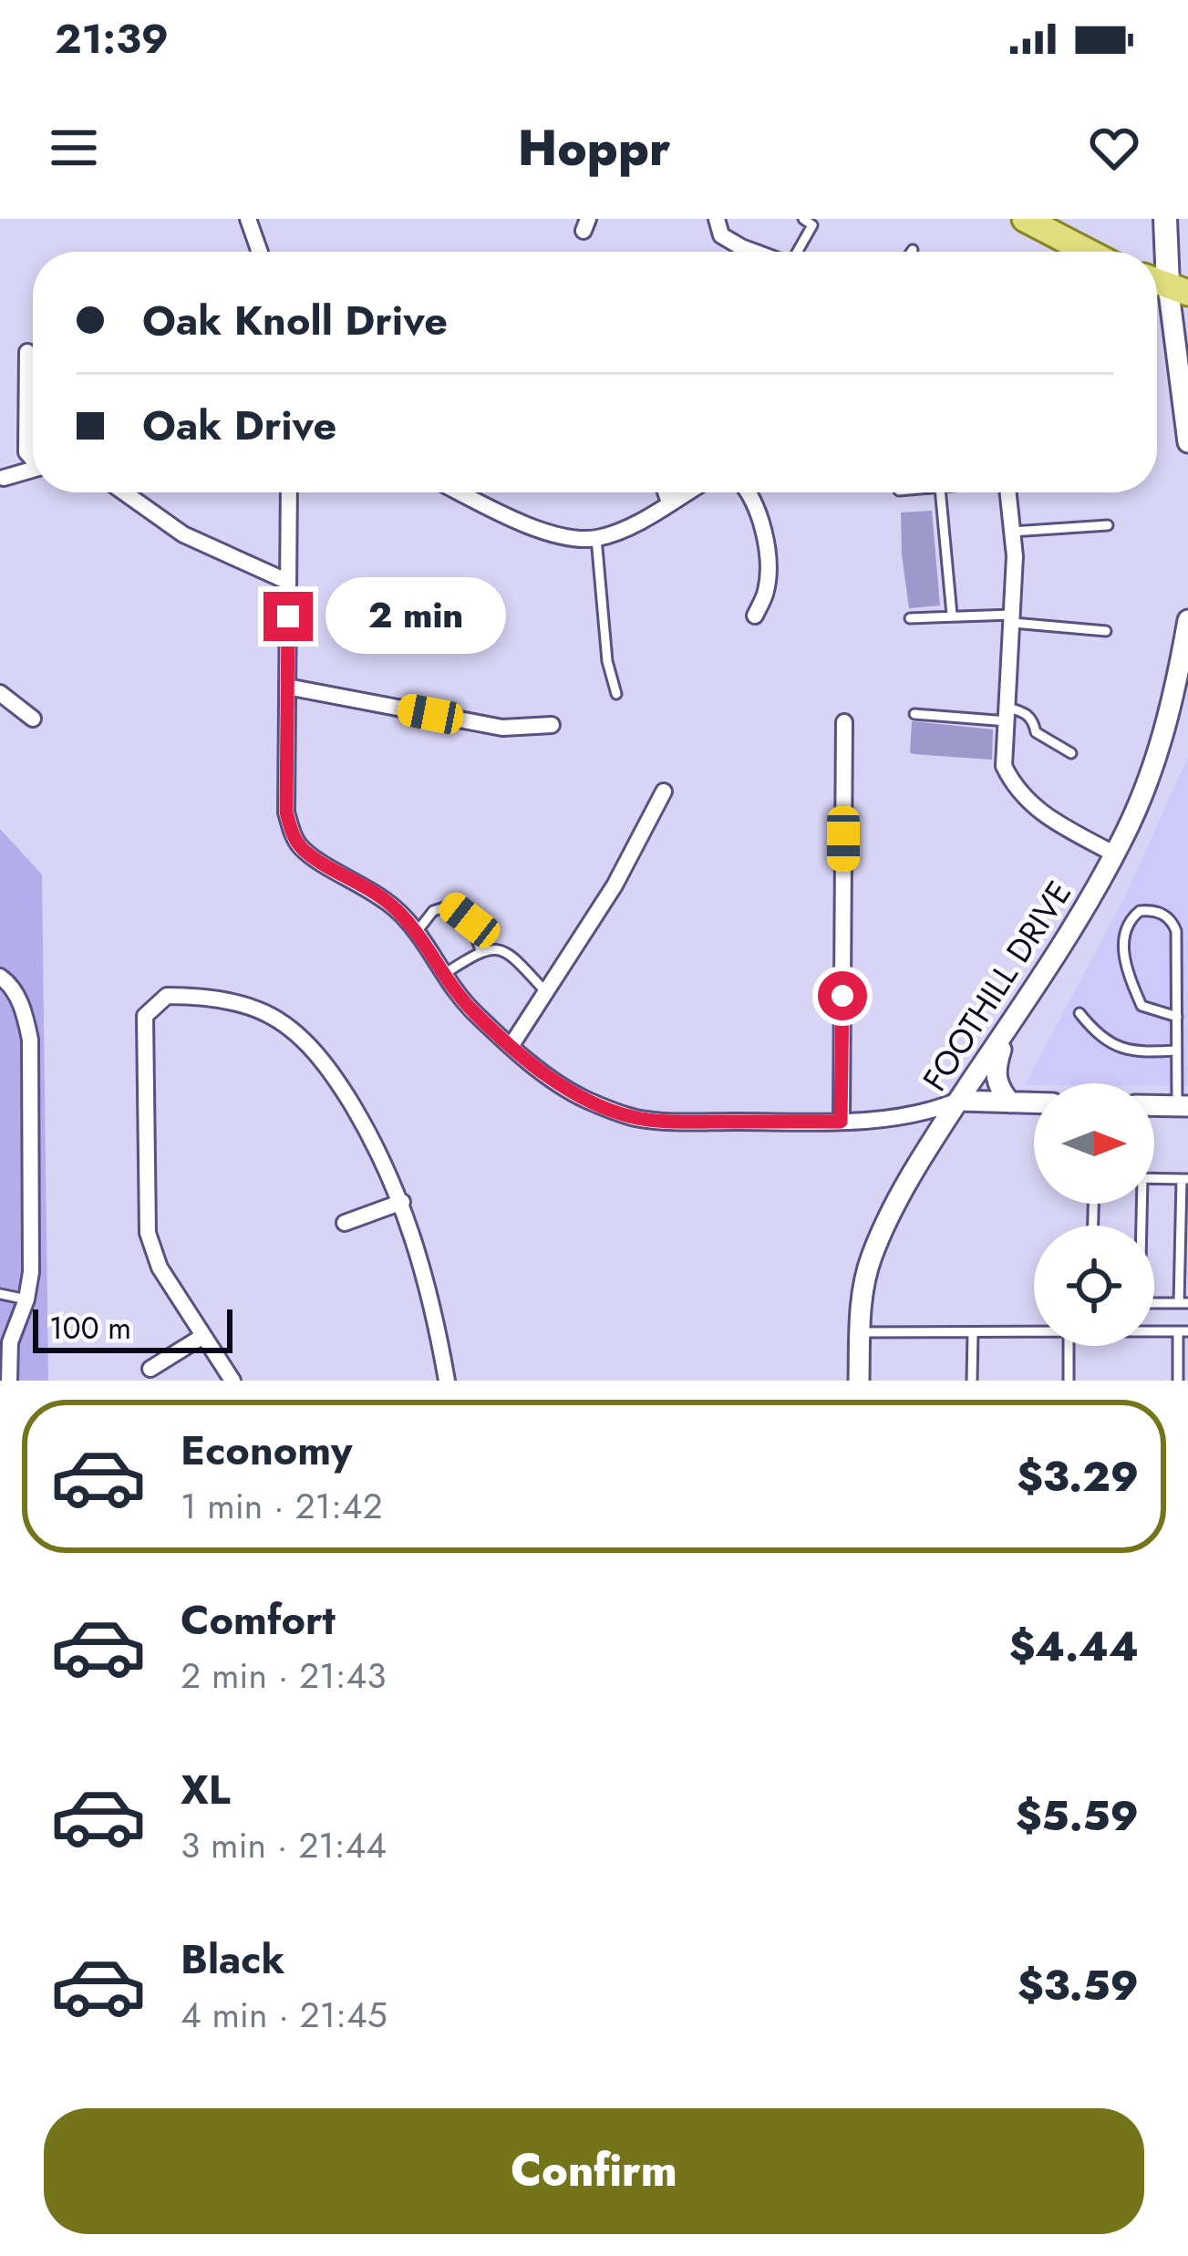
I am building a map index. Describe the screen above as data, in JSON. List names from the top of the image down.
{
  "streets": {
    "street": ["FOOTHILL DRIVE"]
  },
  "scale_bar": "100 m",
  "north": "right",
  "page": {
    "status": "21:39",
    "header": "Hoppr",
    "banner": ["Oak Knoll Drive", "Oak Drive"],
    "bubble": "2 min",
    "scale": "100 m",
    "list": [
      {
        "name": "Economy",
        "note": "1 min · 21:42",
        "value": "$3.29"
      },
      {
        "name": "Comfort",
        "note": "2 min · 21:43",
        "value": "$4.44"
      },
      {
        "name": "XL",
        "note": "3 min · 21:44",
        "value": "$5.59"
      },
      {
        "name": "Black",
        "note": "4 min · 21:45",
        "value": "$3.59"
      }
    ],
    "buttons": "Confirm"
  }
}
